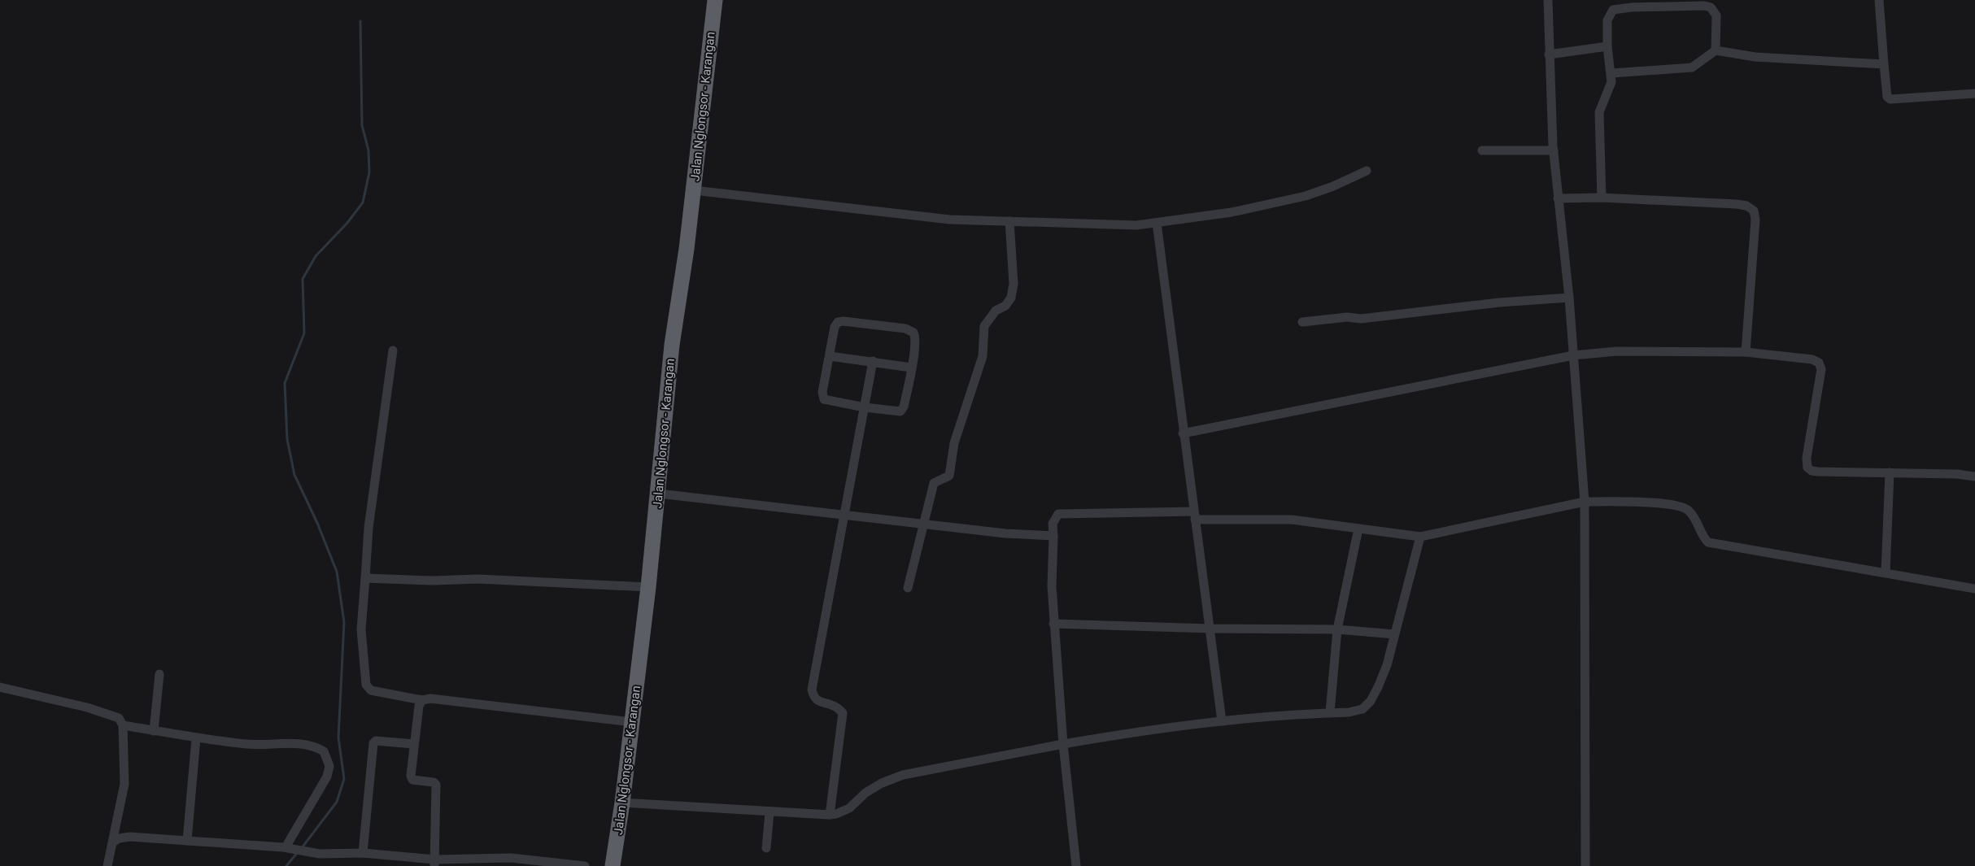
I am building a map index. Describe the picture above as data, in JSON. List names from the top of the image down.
{
  "streets": {
    "highway": ["Jalan Nglongsor - Karangan"]
  }
}
